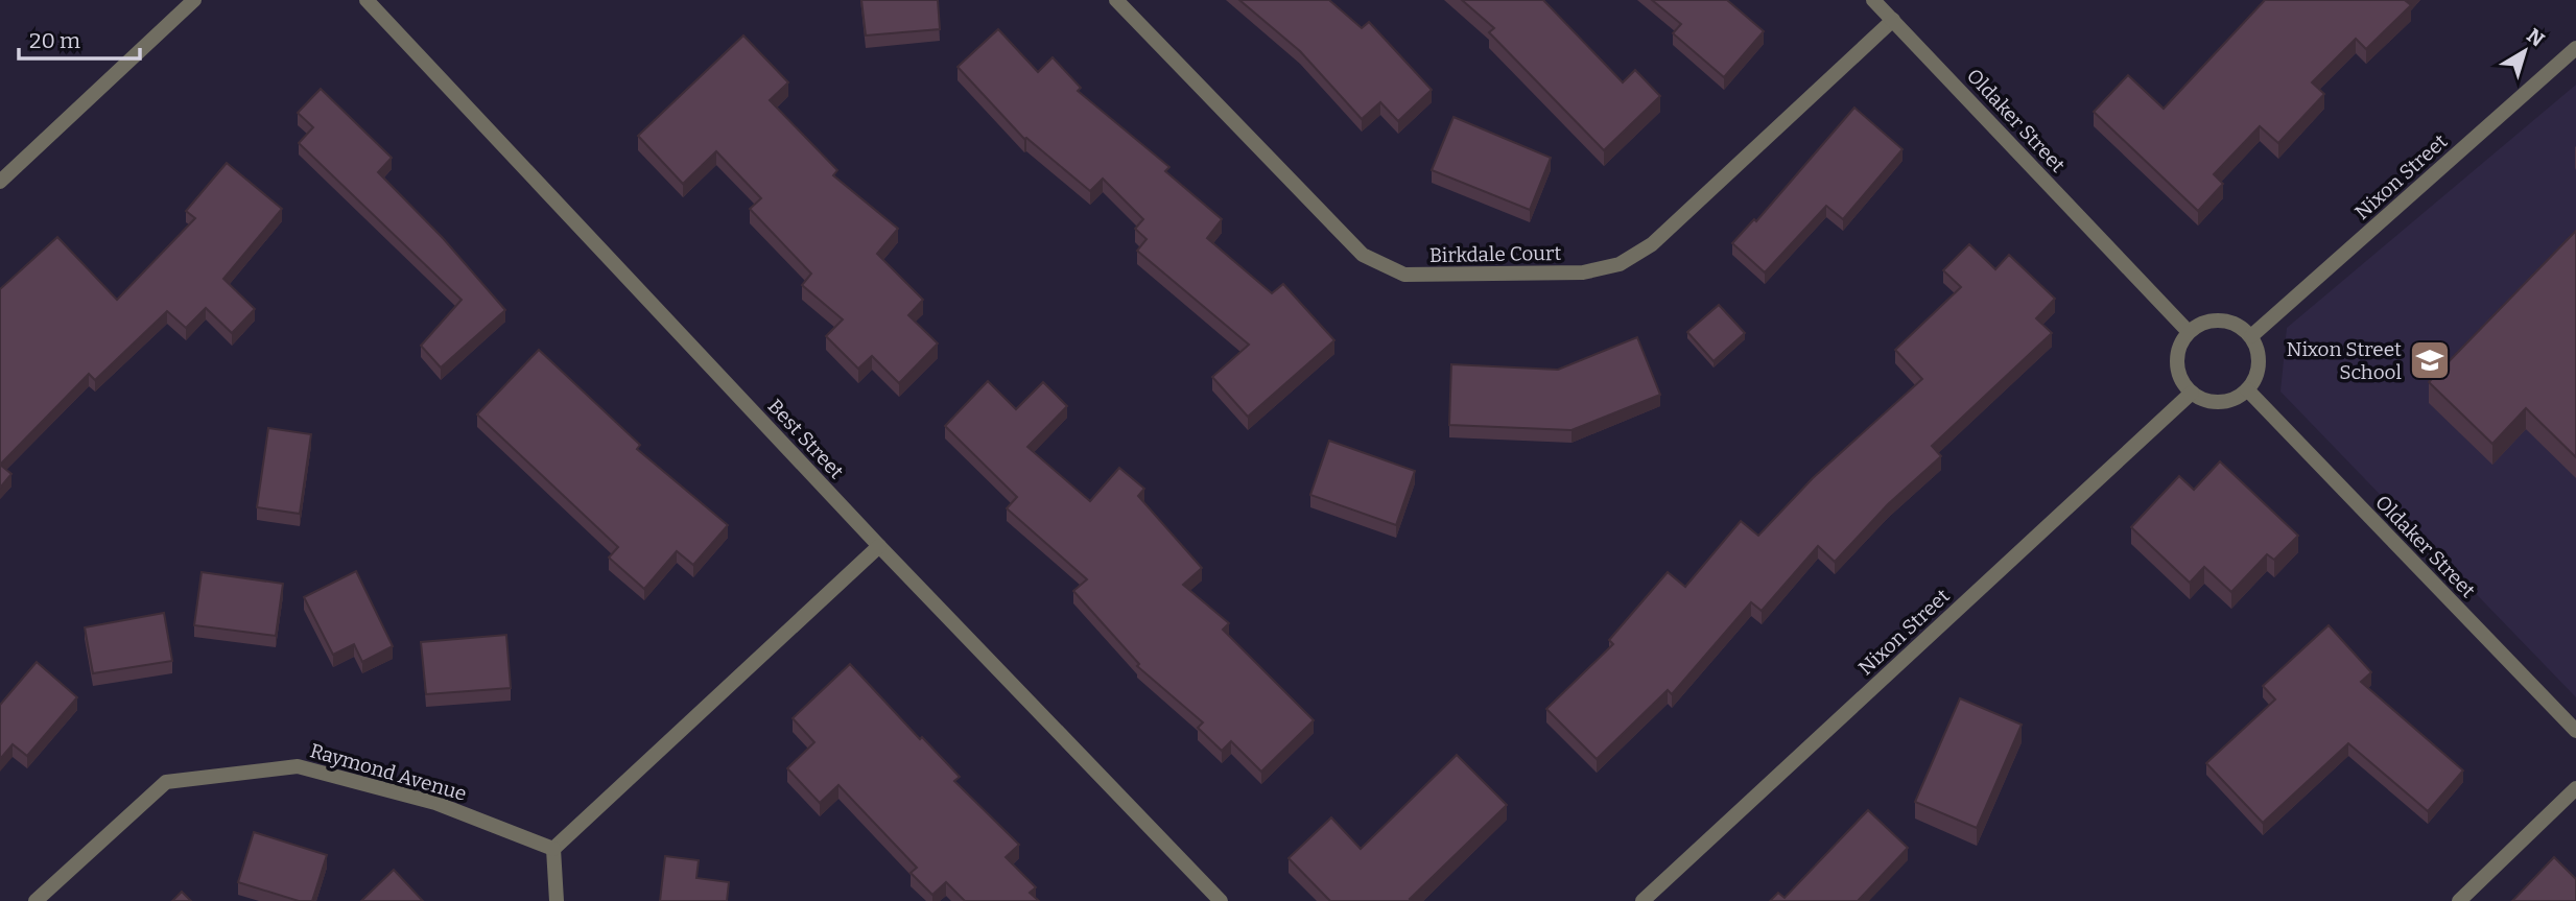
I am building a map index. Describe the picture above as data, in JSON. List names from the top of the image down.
{
  "streets": {
    "street": [
      "Oldaker Street",
      "Nixon Street",
      "Birkdale Court",
      "Best Street",
      "Raymond Avenue"
    ]
  },
  "crossings": [
    ["Oldaker Street", "Nixon Street"],
    ["Oldaker Street", "Birkdale Court"]
  ],
  "places": {
    "school or university": ["Nixon Street School"]
  },
  "scale_bar": "20 m",
  "north": "top right"
}
